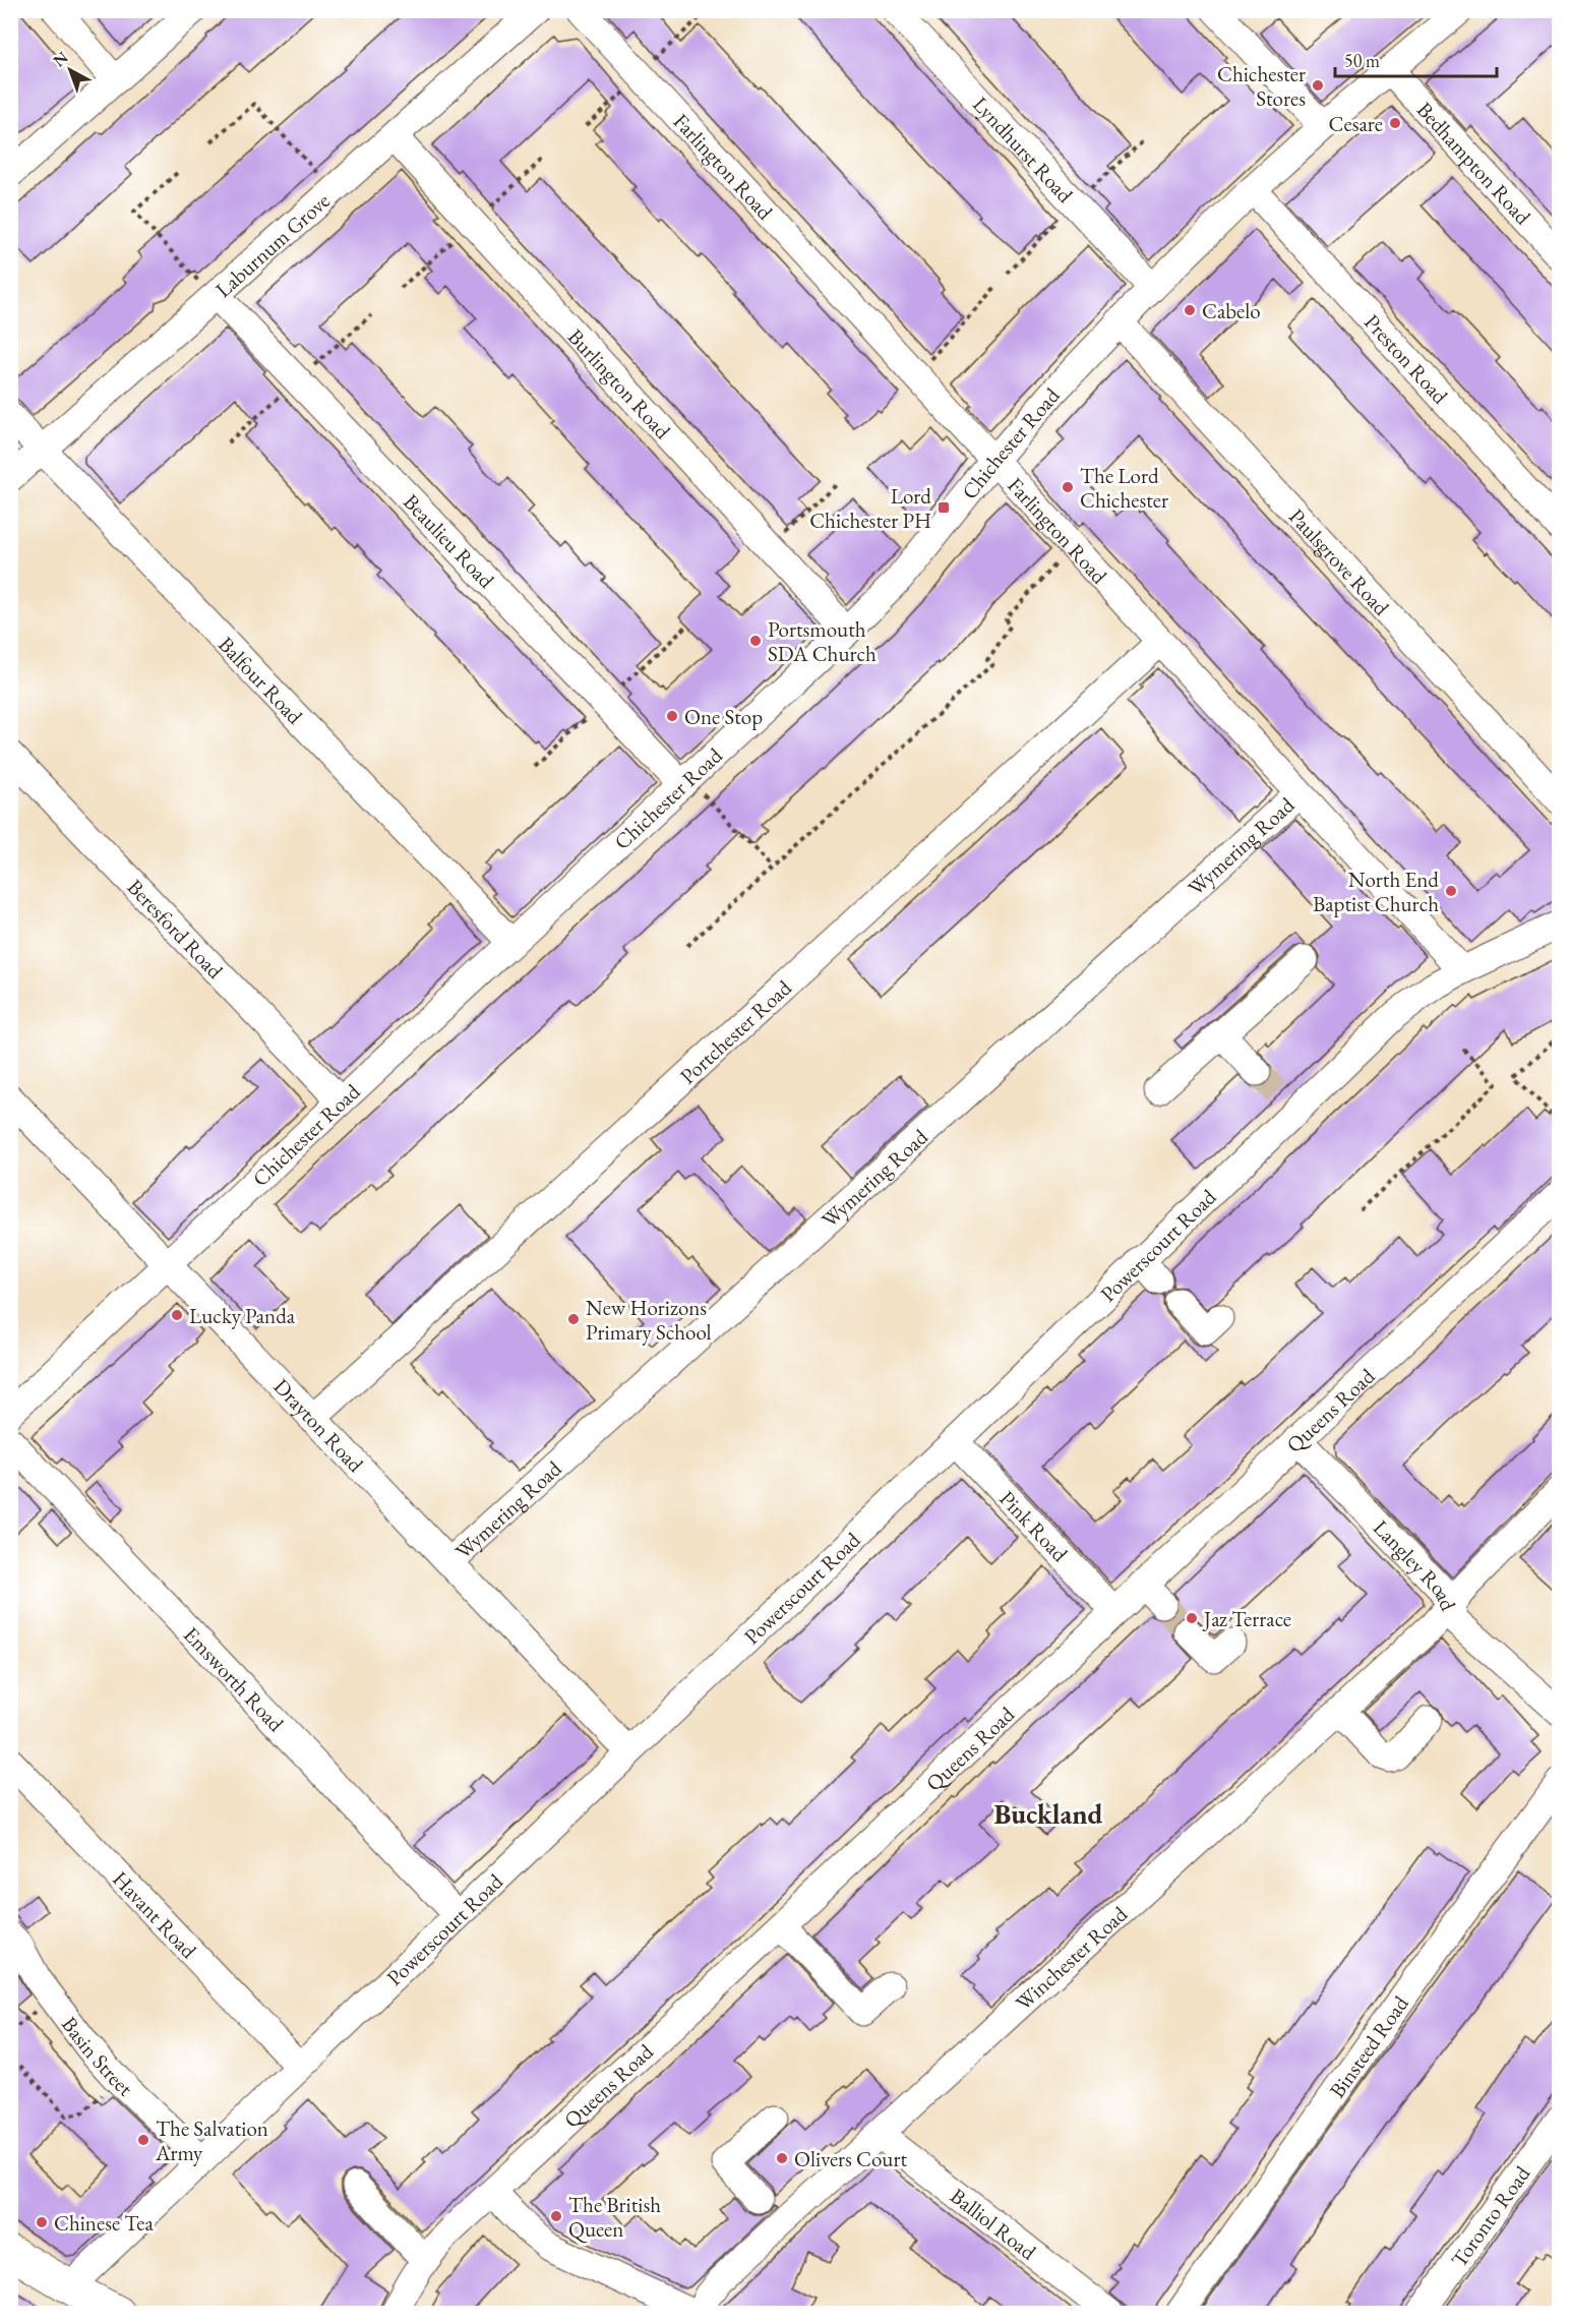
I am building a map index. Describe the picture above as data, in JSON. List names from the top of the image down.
{
  "streets": {
    "street": [
      "Lyndhurst Road",
      "Bedhampton Road",
      "Farlington Road",
      "Laburnum Grove",
      "Preston Road",
      "Burlington Road",
      "Chichester Road",
      "Beaulieu Road",
      "Paulsgrove Road",
      "Balfour Road",
      "Wymering Road",
      "Beresford Road",
      "Portchester Road",
      "Powerscourt Road",
      "Queens Road",
      "Drayton Road",
      "Pink Road",
      "Langley Road",
      "Emsworth Road",
      "Havant Road",
      "Winchester Road",
      "Binsteed Road",
      "Basin Street",
      "Toronto Road",
      "Balliol Road"
    ]
  },
  "crossings": [
    ["Lyndhurst Road", "Chichester Road"],
    ["Bedhampton Road", "Chichester Road"],
    ["Farlington Road", "Chichester Road"],
    ["Farlington Road", "Wymering Road"],
    ["Farlington Road", "Portchester Road"],
    ["Farlington Road", "Powerscourt Road"],
    ["Laburnum Grove", "Burlington Road"],
    ["Laburnum Grove", "Beaulieu Road"],
    ["Laburnum Grove", "Balfour Road"],
    ["Preston Road", "Chichester Road"],
    ["Burlington Road", "Chichester Road"],
    ["Chichester Road", "Beaulieu Road"],
    ["Chichester Road", "Paulsgrove Road"],
    ["Chichester Road", "Balfour Road"],
    ["Chichester Road", "Beresford Road"],
    ["Chichester Road", "Drayton Road"],
    ["Wymering Road", "Drayton Road"],
    ["Portchester Road", "Drayton Road"],
    ["Powerscourt Road", "Drayton Road"],
    ["Powerscourt Road", "Pink Road"],
    ["Powerscourt Road", "Emsworth Road"],
    ["Powerscourt Road", "Havant Road"],
    ["Powerscourt Road", "Basin Street"],
    ["Queens Road", "Pink Road"],
    ["Queens Road", "Langley Road"],
    ["Langley Road", "Winchester Road"],
    ["Winchester Road", "Balliol Road"]
  ],
  "districts": ["Buckland"],
  "places": {
    "other": [
      "Chichester Stores",
      "Cesare",
      "Cabelo",
      "The Lord Chichester",
      "Portsmouth SDA Church",
      "One Stop",
      "North End Baptist Church",
      "Lucky Panda",
      "New Horizons Primary School",
      "Jaz Terrace",
      "The Salvation Army",
      "Olivers Court",
      "The British Queen",
      "Chinese Tea"
    ],
    "transit": ["Lord Chichester PH"]
  },
  "scale_bar": "50 m",
  "north": "top left"
}
